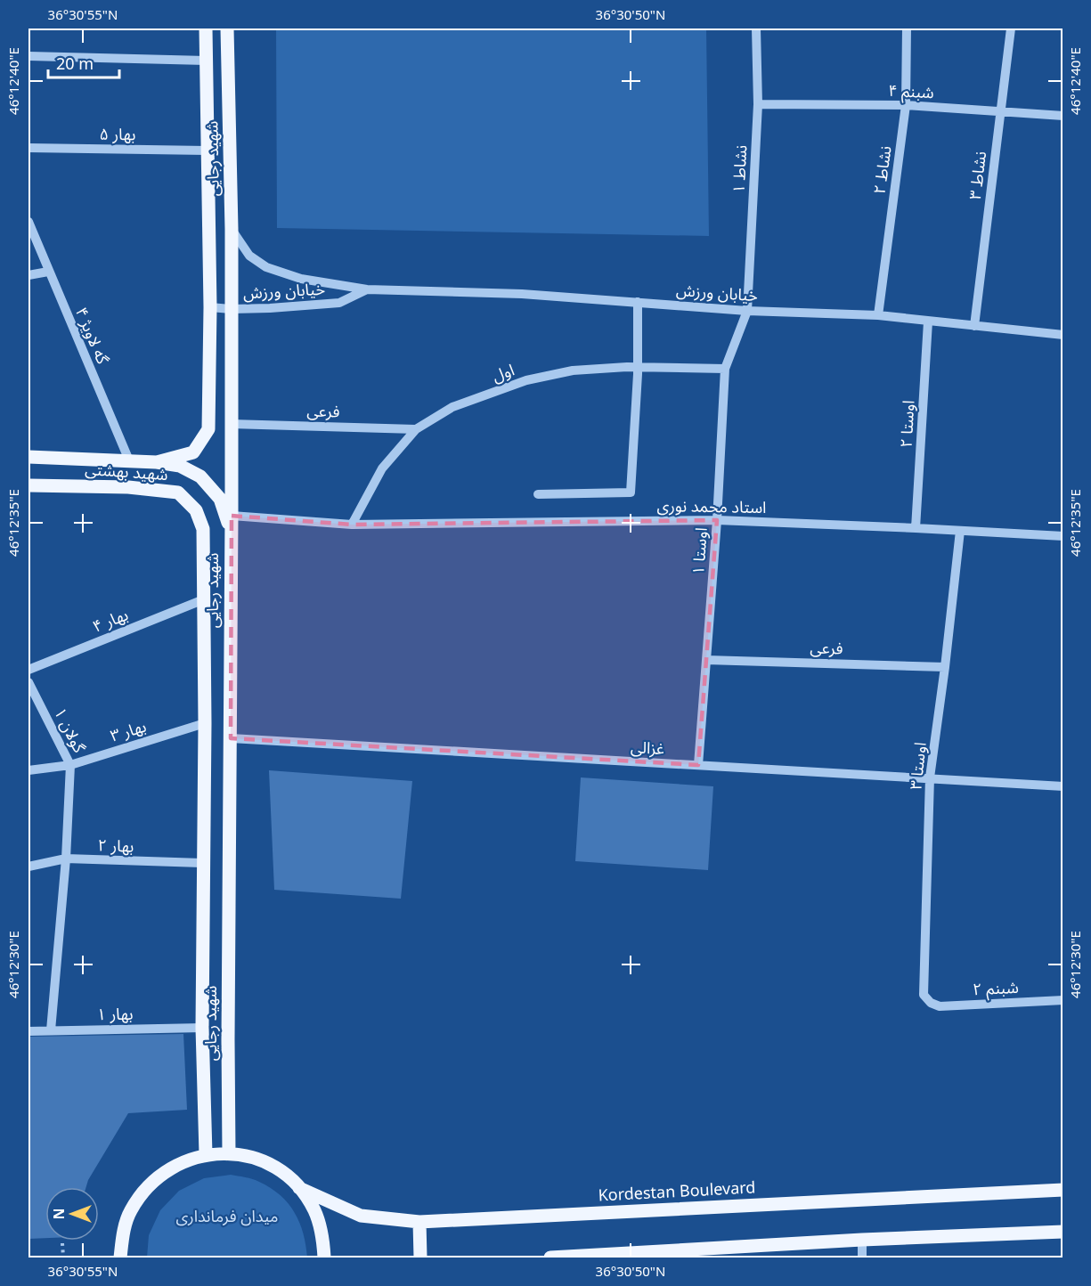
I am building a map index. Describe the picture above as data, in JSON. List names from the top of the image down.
{
  "streets": {
    "main road": ["شهید رجایی", "شهید بهشتی", "Kordestan Boulevard"],
    "street": [
      "شبنم ۴",
      "بهار ۵",
      "نشاط ۱",
      "نشاط ۲",
      "نشاط ۳",
      "خیابان ورزش",
      "گه لاویژ ۴",
      "اول",
      "فرعی",
      "اوستا ۲",
      "استاد محمد نوری",
      "اوستا ۱",
      "بهار ۴",
      "گولان ۱",
      "بهار ۳",
      "غزالی",
      "اوستا ۳",
      "بهار ۲",
      "شبنم ۲",
      "بهار ۱"
    ]
  },
  "crossings": [
    ["شبنم ۴", "نشاط ۱"],
    ["شبنم ۴", "نشاط ۲"],
    ["شبنم ۴", "نشاط ۳"],
    ["بهار ۵", "شهید رجایی"],
    ["شهید رجایی", "خیابان ورزش"],
    ["شهید رجایی", "فرعی"],
    ["شهید رجایی", "شهید بهشتی"],
    ["شهید رجایی", "استاد محمد نوری"],
    ["شهید رجایی", "بهار ۴"],
    ["شهید رجایی", "بهار ۳"],
    ["شهید رجایی", "غزالی"],
    ["شهید رجایی", "بهار ۲"],
    ["شهید رجایی", "بهار ۱"],
    ["نشاط ۱", "خیابان ورزش"],
    ["نشاط ۱", "اوستا ۱"],
    ["نشاط ۲", "خیابان ورزش"],
    ["نشاط ۳", "خیابان ورزش"],
    ["خیابان ورزش", "اوستا ۲"],
    ["خیابان ورزش", "اوستا ۱"],
    ["گه لاویژ ۴", "شهید بهشتی"],
    ["اول", "فرعی"],
    ["اول", "استاد محمد نوری"],
    ["اول", "اوستا ۱"],
    ["فرعی", "اوستا ۱"],
    ["فرعی", "اوستا ۳"],
    ["اوستا ۲", "استاد محمد نوری"],
    ["استاد محمد نوری", "اوستا ۱"],
    ["استاد محمد نوری", "اوستا ۳"],
    ["اوستا ۱", "غزالی"],
    ["گولان ۱", "بهار ۳"],
    ["گولان ۱", "بهار ۲"],
    ["گولان ۱", "بهار ۱"],
    ["غزالی", "اوستا ۳"],
    ["اوستا ۳", "شبنم ۲"]
  ],
  "parks": ["میدان فرمانداری"],
  "scale_bar": "20 m",
  "north": "left",
  "coordinates": [
    "36°30'55\"N",
    "36°30'50\"N",
    "46°12'40\"E",
    "46°12'35\"E",
    "46°12'30\"E"
  ]
}
